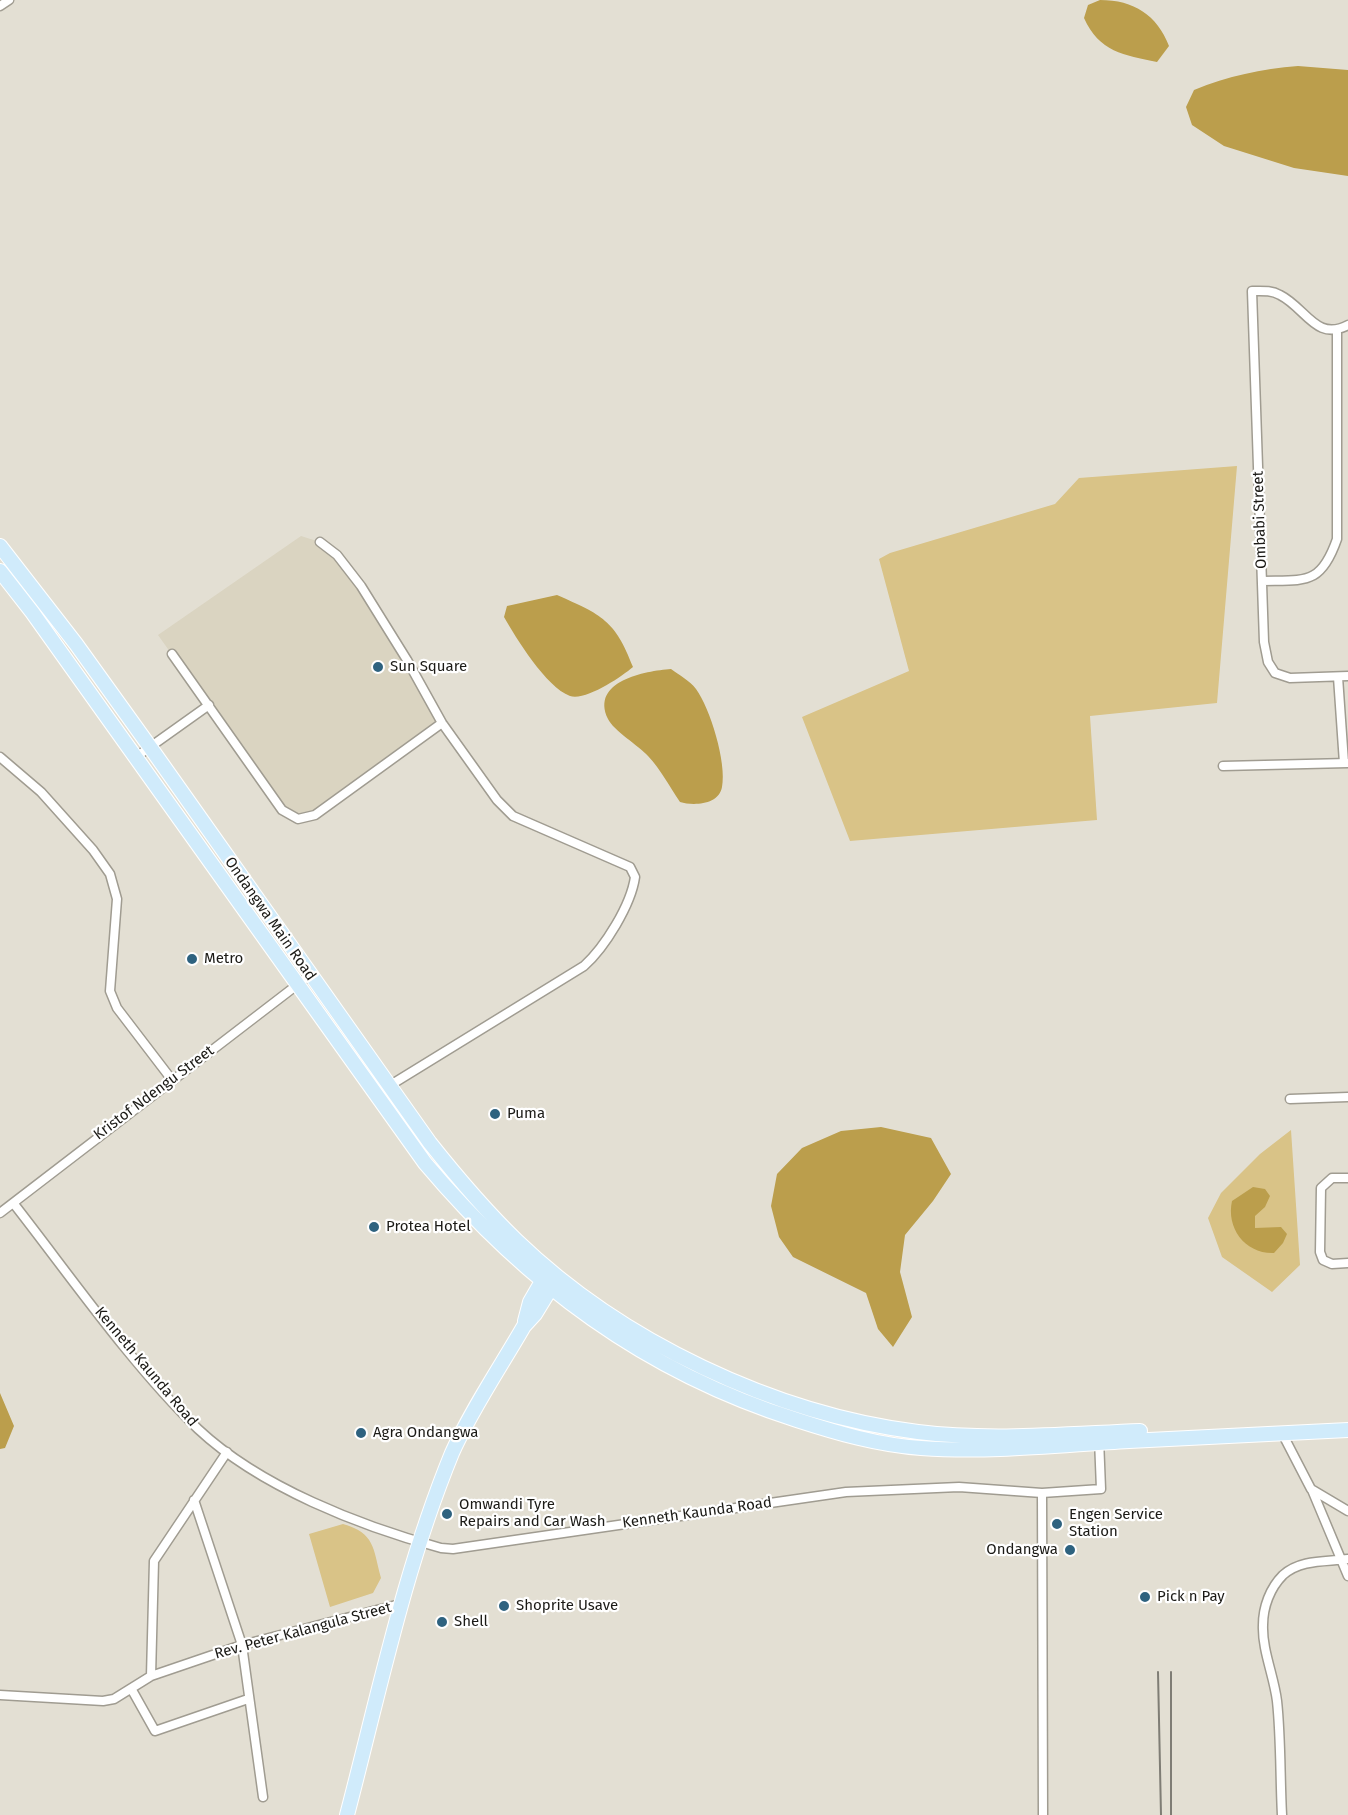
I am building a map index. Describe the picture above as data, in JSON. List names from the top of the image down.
{
  "streets": {
    "main road": ["Ondangwa Main Road"],
    "street": [
      "Ombabi Street",
      "Kristof Ndengu Street",
      "Kenneth Kaunda Road",
      "Rev. Peter Kalangula Street"
    ]
  },
  "crossings": [
    ["Ondangwa Main Road", "Kristof Ndengu Street"],
    ["Ondangwa Main Road", "Kenneth Kaunda Road"],
    ["Kristof Ndengu Street", "Kenneth Kaunda Road"]
  ],
  "places": [
    "Sun Square",
    "Metro",
    "Puma",
    "Protea Hotel",
    "Agra Ondangwa",
    "Omwandi Tyre Repairs and Car Wash",
    "Engen Service Station",
    "Ondangwa",
    "Pick n Pay",
    "Shoprite Usave",
    "Shell"
  ]
}
